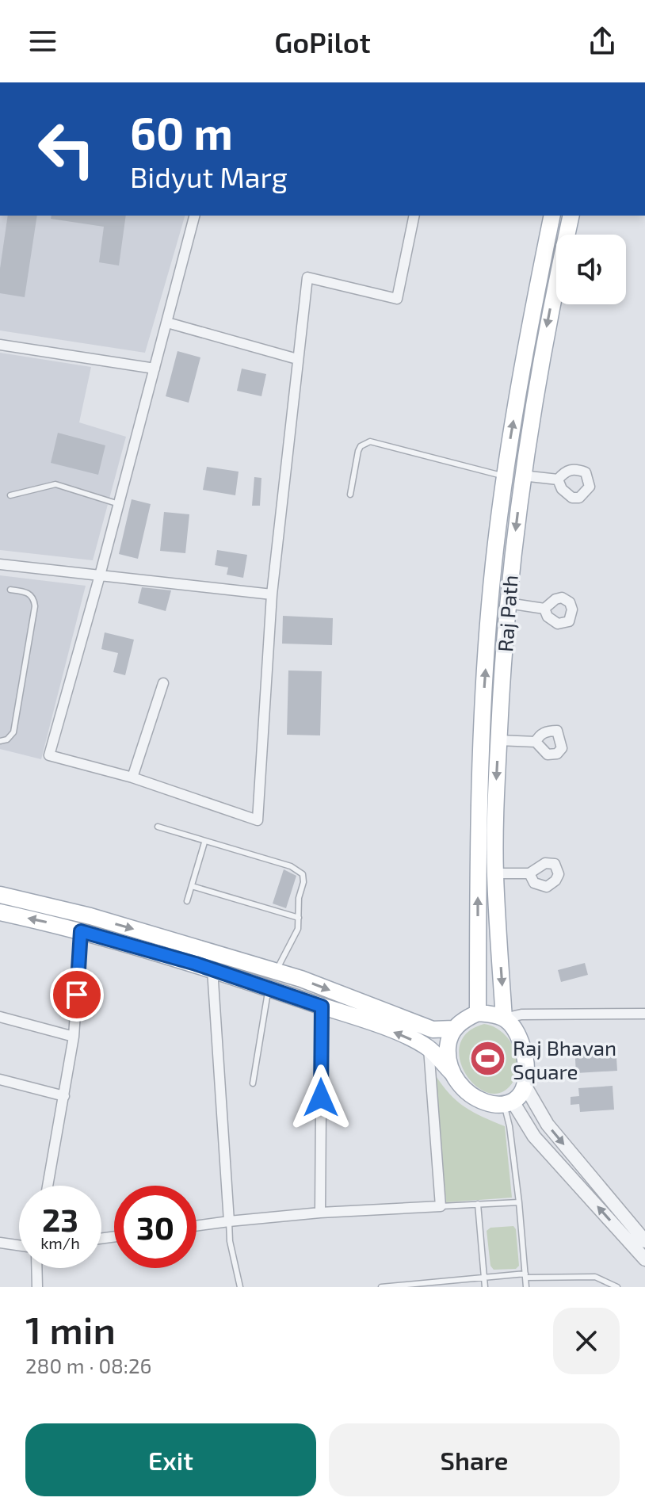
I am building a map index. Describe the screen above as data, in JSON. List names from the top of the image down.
{
  "streets": {
    "main road": ["Raj Path"]
  },
  "places": {
    "sports": ["Raj Bhavan Square"]
  },
  "page": {
    "header": "GoPilot",
    "turn": ["60 m", "Bidyut Marg"],
    "speed": "23 km/h",
    "limit": "30",
    "heading": ["1 min", "280 m · 08:26"],
    "buttons": ["Exit", "Share"]
  }
}
